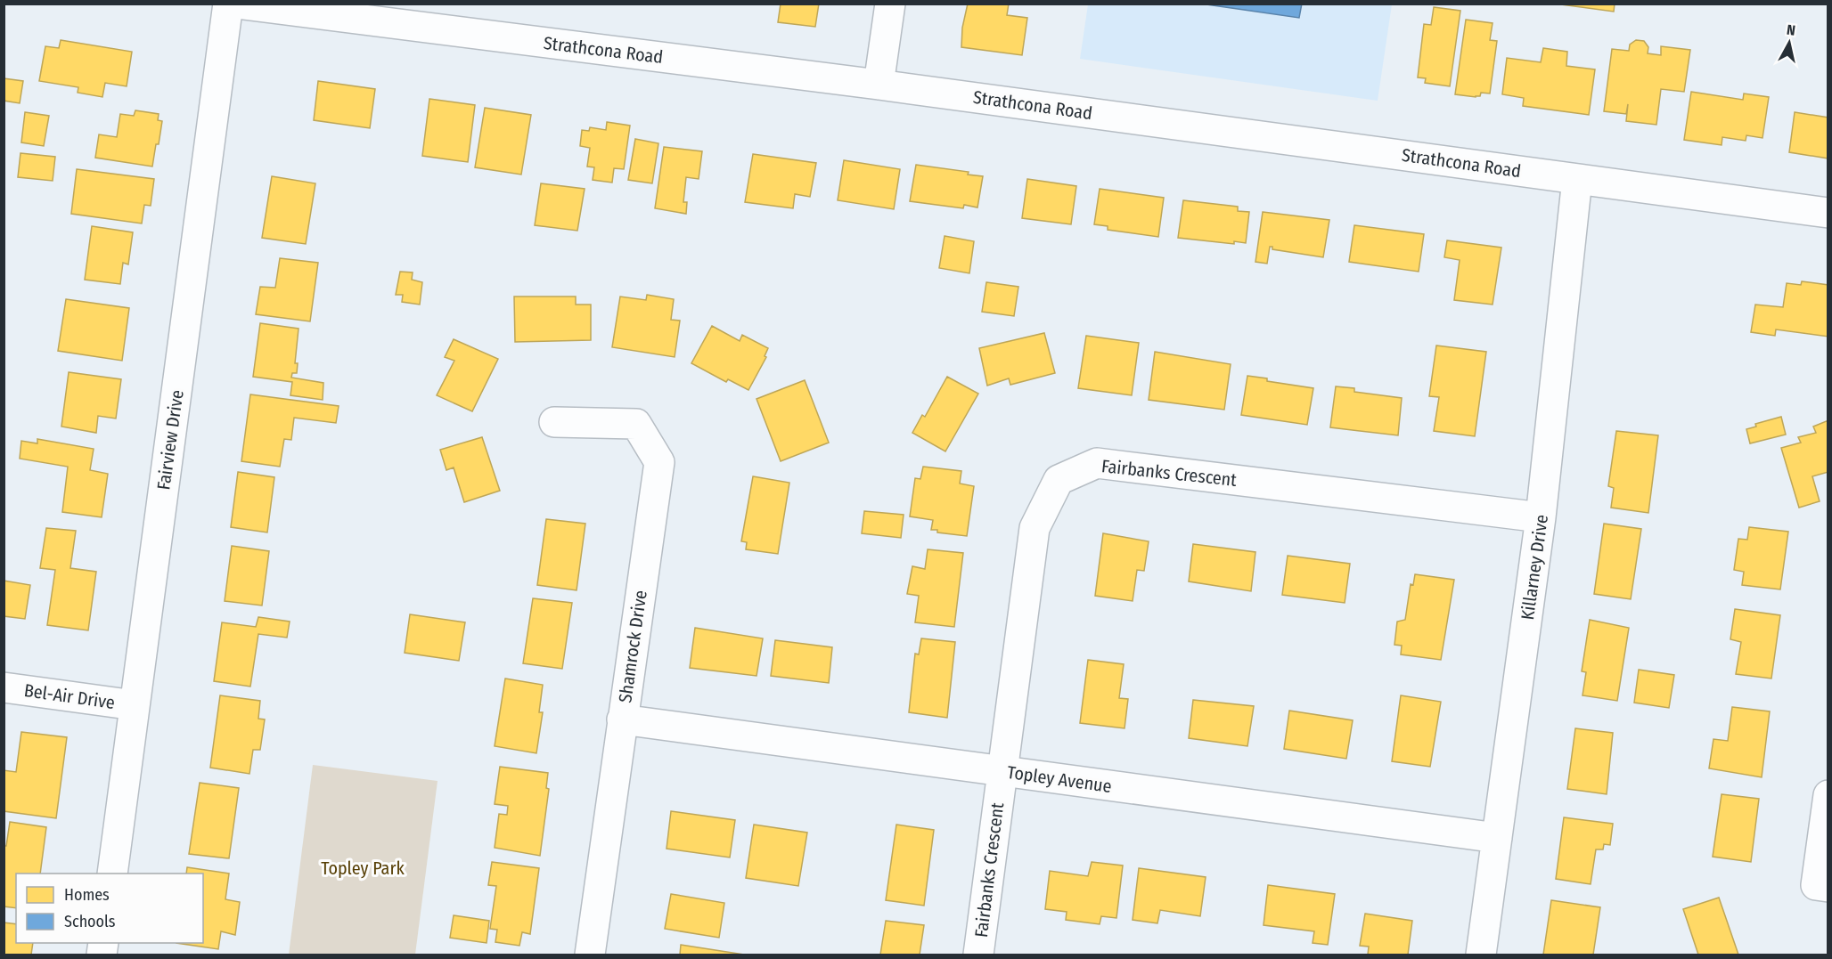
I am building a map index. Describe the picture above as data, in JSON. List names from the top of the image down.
{
  "streets": {
    "street": [
      "Strathcona Road",
      "Fairview Drive",
      "Fairbanks Crescent",
      "Killarney Drive",
      "Shamrock Drive",
      "Bel-Air Drive",
      "Topley Avenue"
    ]
  },
  "crossings": [
    ["Strathcona Road", "Killarney Drive"],
    ["Fairview Drive", "Bel-Air Drive"],
    ["Fairbanks Crescent", "Killarney Drive"],
    ["Fairbanks Crescent", "Topley Avenue"],
    ["Killarney Drive", "Topley Avenue"],
    ["Shamrock Drive", "Topley Avenue"]
  ],
  "parks": ["Topley Park"],
  "legend": ["Homes", "Schools"],
  "north": "top"
}
